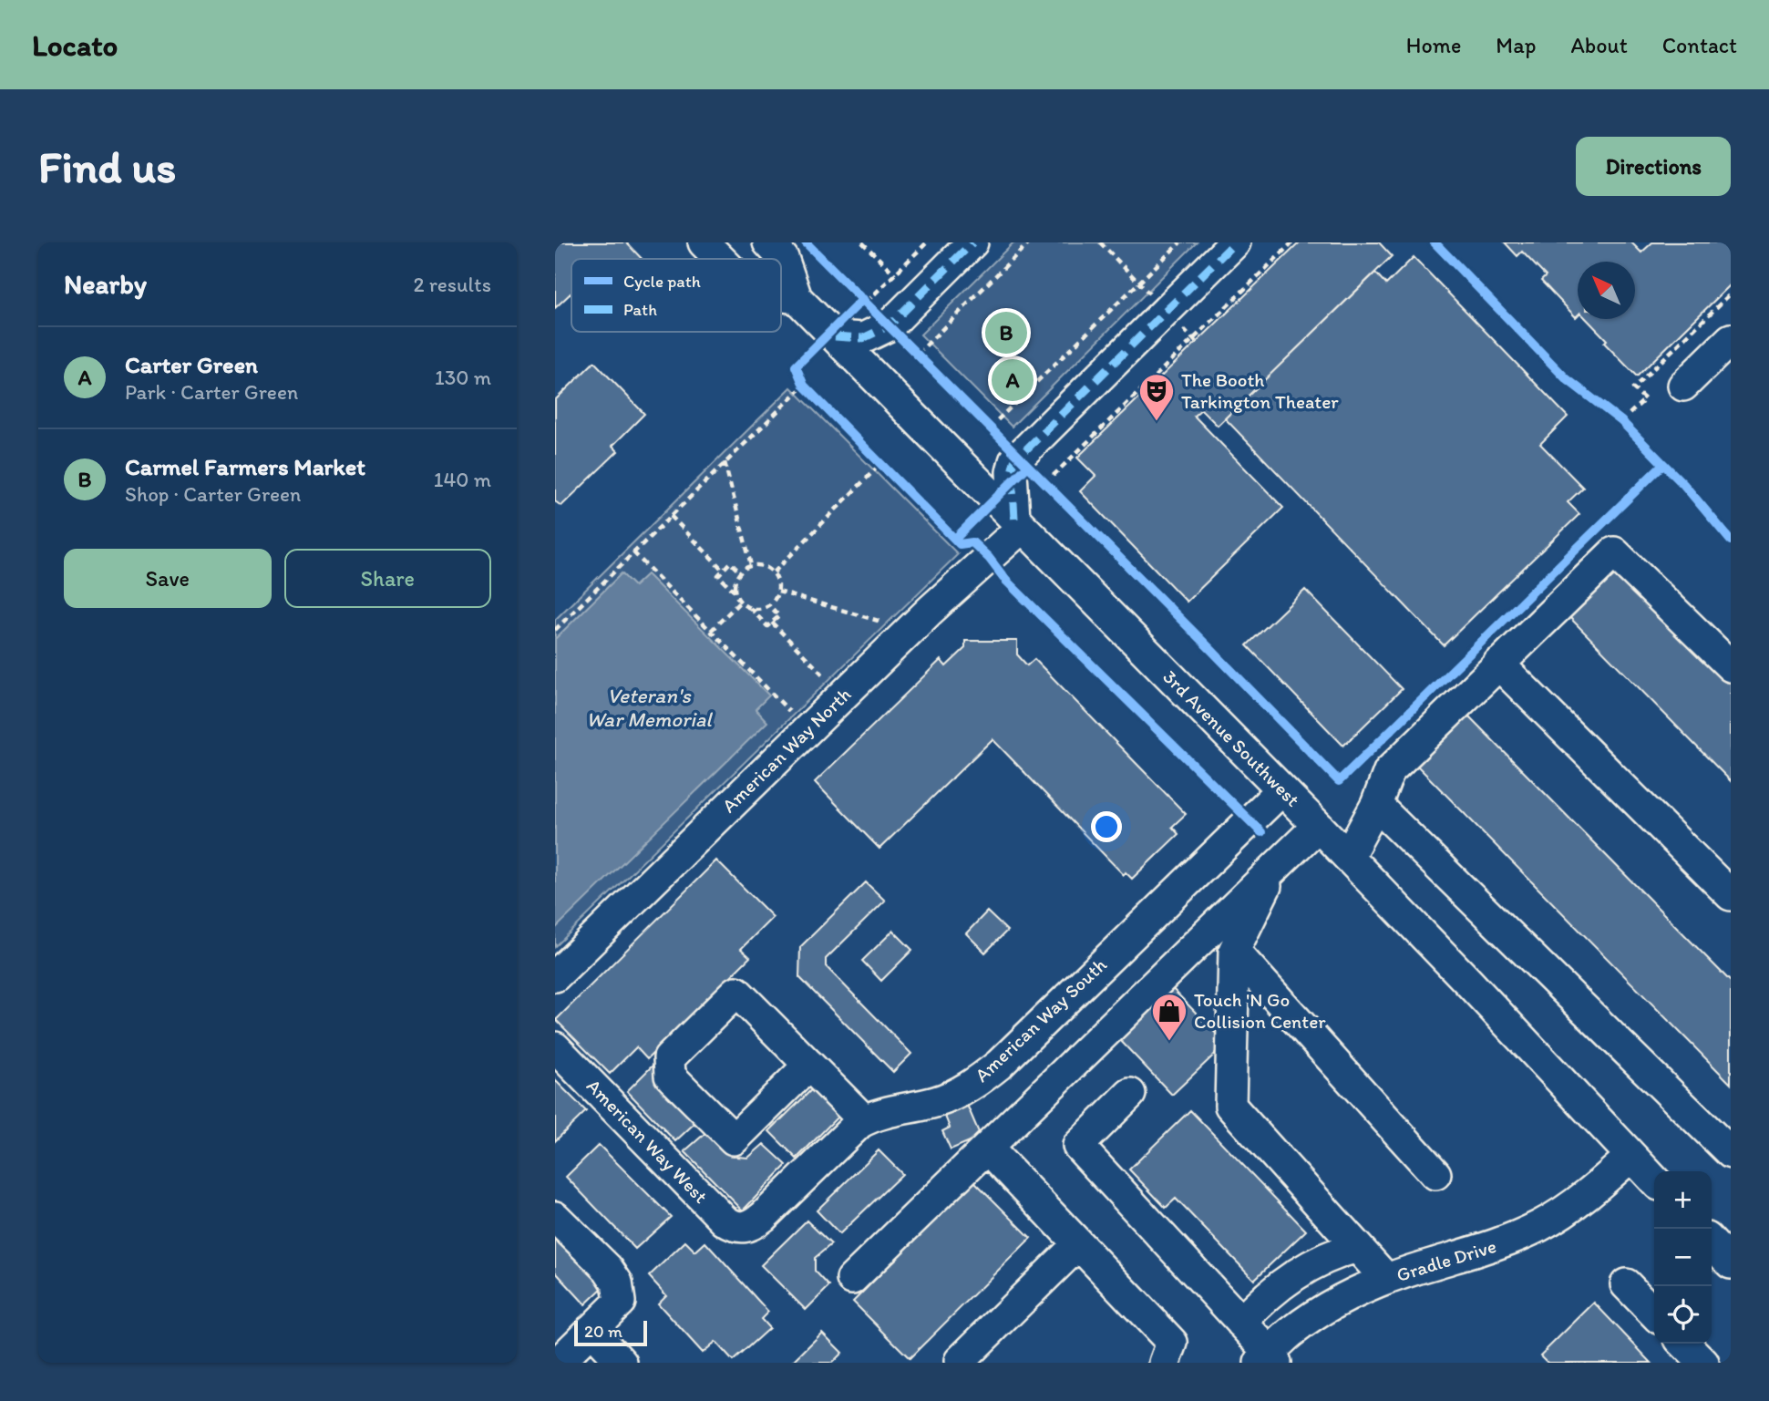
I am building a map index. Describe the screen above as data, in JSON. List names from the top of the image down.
{
  "streets": {
    "street": [
      "3rd Avenue Southwest",
      "American Way North",
      "American Way South",
      "American Way West",
      "Gradle Drive"
    ]
  },
  "crossings": [
    ["3rd Avenue Southwest", "American Way North"],
    ["3rd Avenue Southwest", "American Way South"],
    ["3rd Avenue Southwest", "Gradle Drive"],
    ["American Way South", "American Way West"]
  ],
  "water": ["Veteran's War Memorial"],
  "places": {
    "theatre": ["The Booth Tarkington Theater"],
    "shop": ["Touch 'N Go Collision Center"]
  },
  "legend": ["Cycle path", "Path"],
  "scale_bar": "20 m",
  "north": "top left",
  "page": {
    "header": "Locato",
    "nav": [
      "Home",
      "Map",
      "About",
      "Contact"
    ],
    "buttons": [
      "Directions",
      ["Save", "Share"]
    ],
    "title": "Find us",
    "heading": ["Nearby", "2 results"],
    "pins": ["B", "A"],
    "list": [
      {
        "mark": "A",
        "name": "Carter Green",
        "note": "Park · Carter Green",
        "value": "130 m"
      },
      {
        "mark": "B",
        "name": "Carmel Farmers Market",
        "note": "Shop · Carter Green",
        "value": "140 m"
      }
    ],
    "map_buttons": ["+", "−"],
    "scale": "20 m"
  }
}
